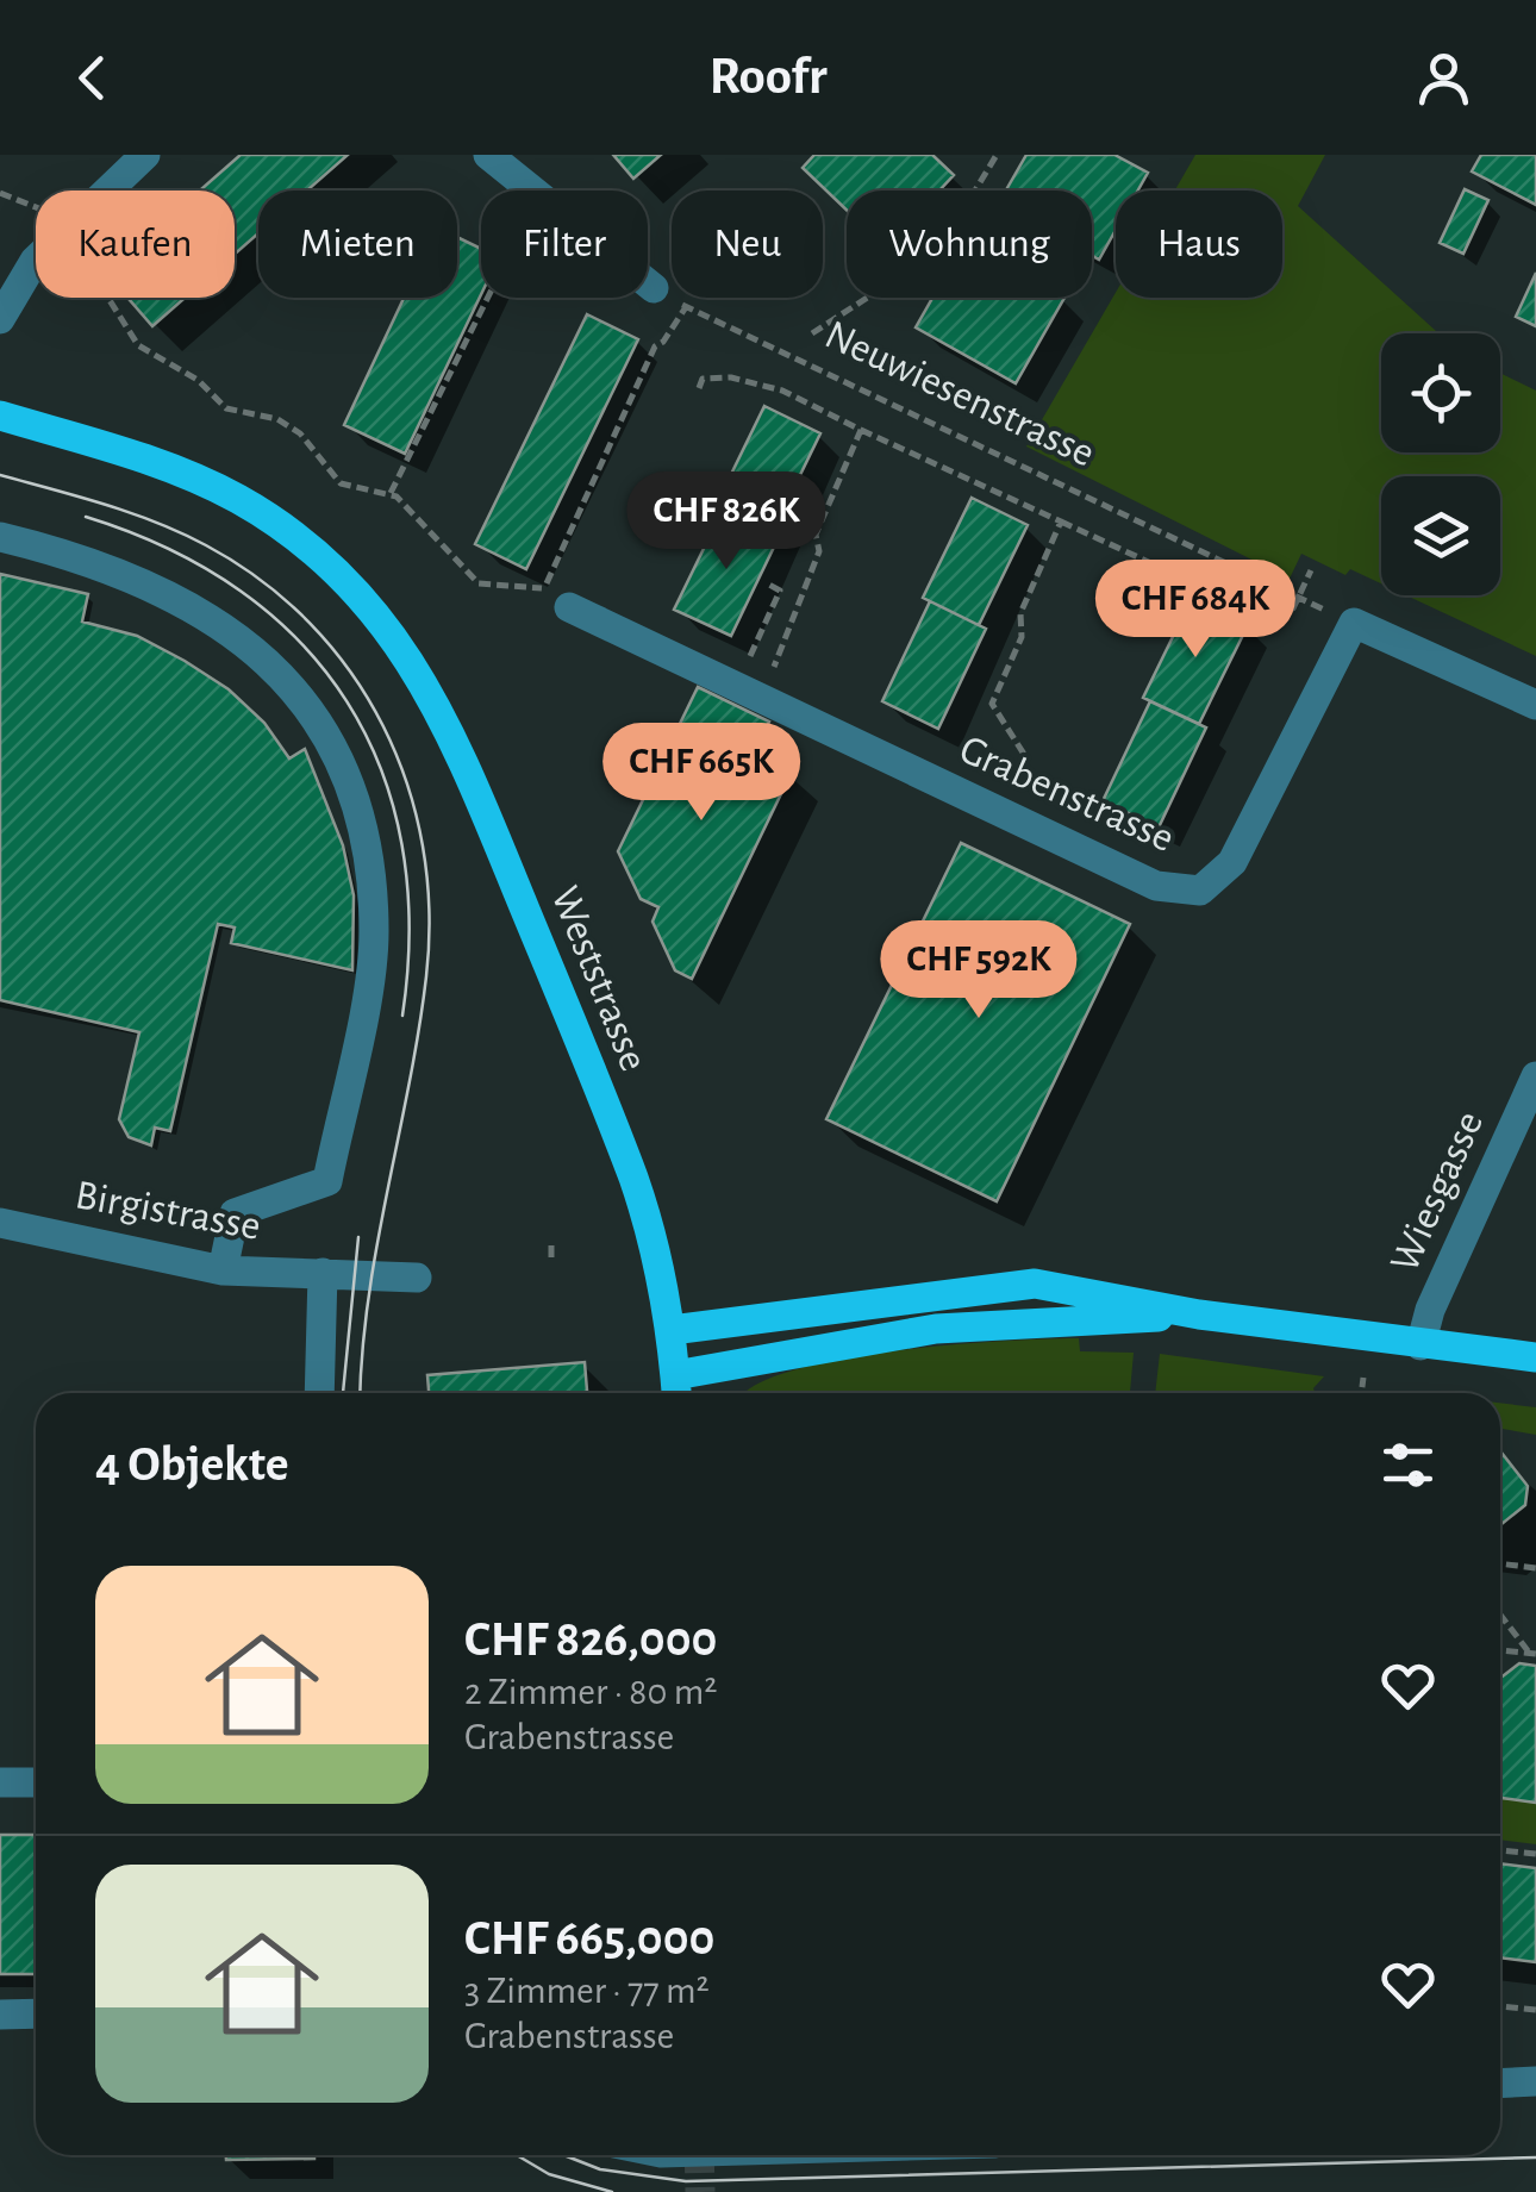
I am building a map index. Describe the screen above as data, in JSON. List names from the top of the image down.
{
  "streets": {
    "main road": ["Weststrasse"],
    "street": ["Grabenstrasse", "Wiesgasse", "Birgistrasse"],
    "path": ["Neuwiesenstrasse"]
  },
  "page": {
    "header": "Roofr",
    "chip": [
      "Kaufen",
      "Mieten",
      "Filter",
      "Neu",
      "Wohnung",
      "Haus"
    ],
    "price": [
      "CHF 826K",
      "CHF 684K",
      "CHF 665K",
      "CHF 592K"
    ],
    "heading": "4 Objekte",
    "list": [
      {
        "name": "CHF 826,000",
        "note": "2 Zimmer · 80 m² · Grabenstrasse"
      },
      {
        "name": "CHF 665,000",
        "note": "3 Zimmer · 77 m² · Grabenstrasse"
      }
    ]
  }
}
